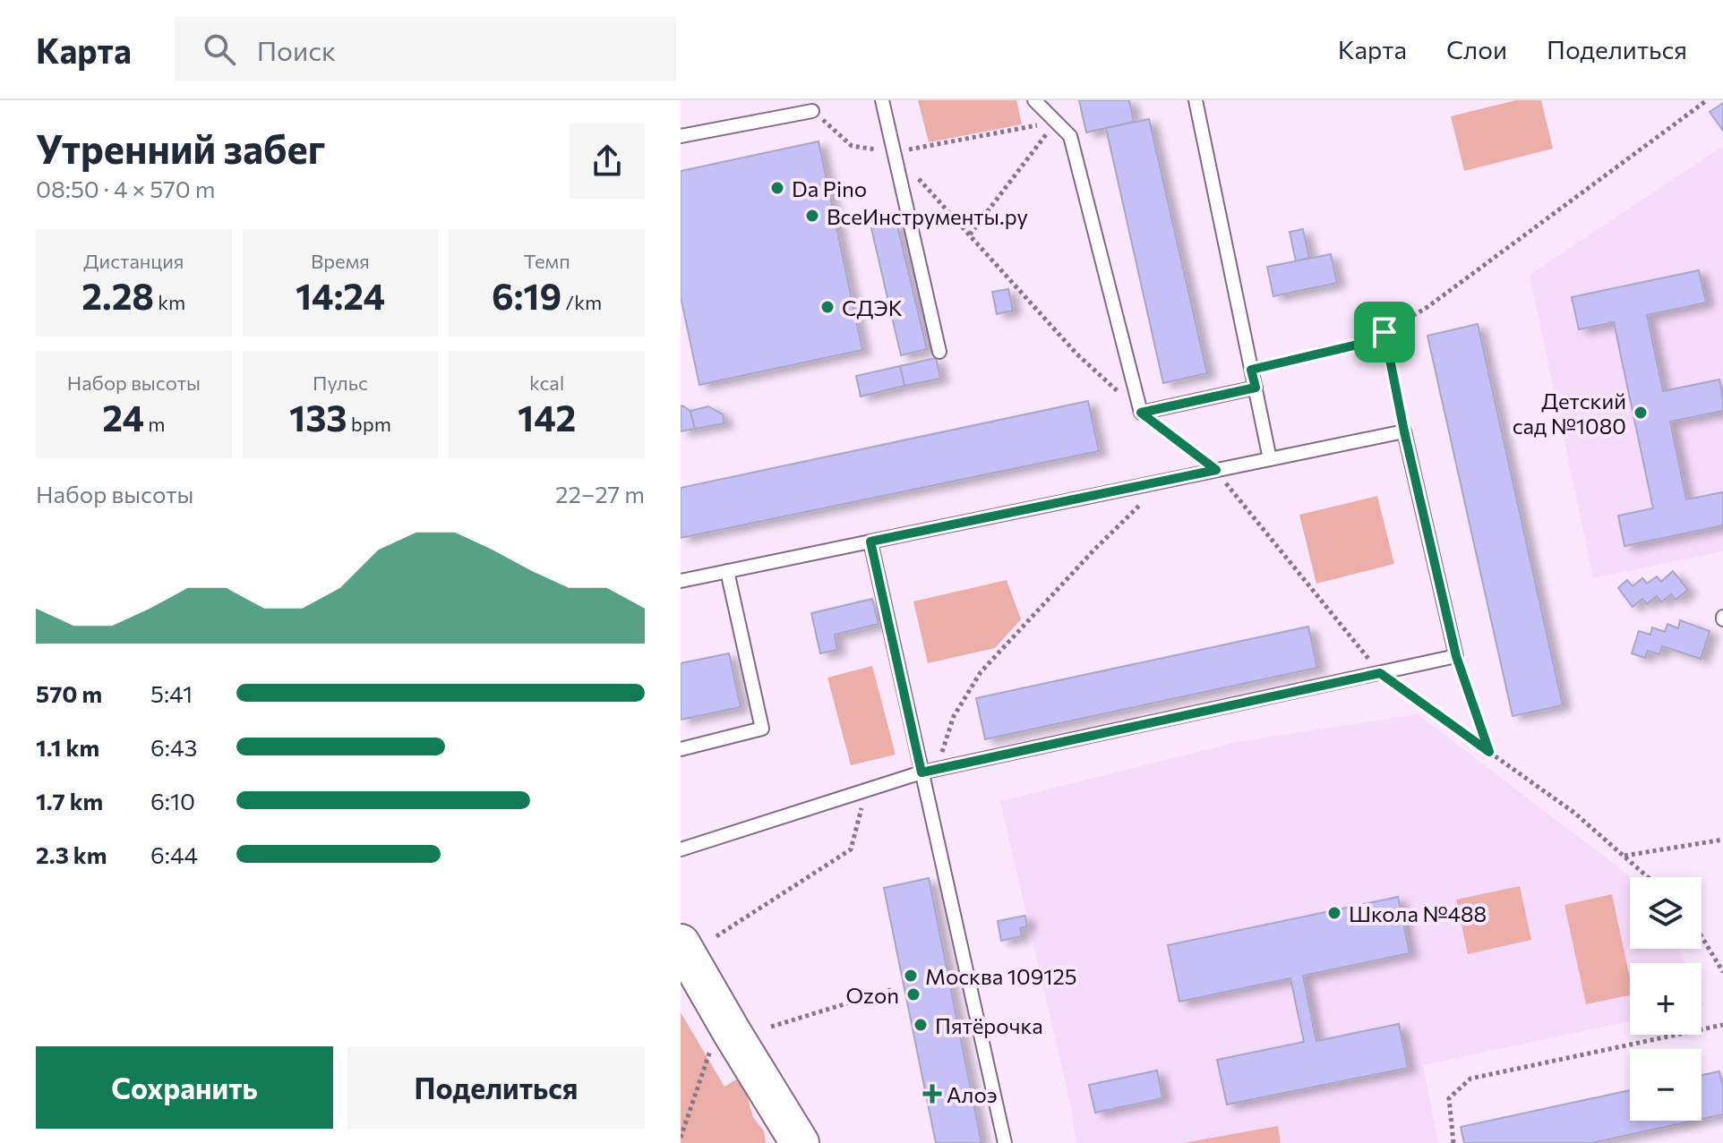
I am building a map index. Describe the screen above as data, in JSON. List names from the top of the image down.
{
  "places": {
    "other": [
      "Da Pino",
      "ВсеИнструменты.ру",
      "СДЭК",
      "Детский сад №1080",
      "Школа №488",
      "Москва 109125",
      "Ozon",
      "Пятёрочка"
    ],
    "health": ["Алоэ"]
  },
  "page": {
    "header": "Карта",
    "search": "Поиск",
    "nav": ["Карта", "Слои", "Поделиться"],
    "heading": ["Утренний забег", "08:50 · 4 × 570 m"],
    "stats": [
      ["Дистанция", "2.28 km"],
      ["Время", "14:24"],
      ["Темп", "6:19 /km"],
      ["Набор высоты", "24 m"],
      ["Пульс", "133 bpm"],
      ["kcal", "142"]
    ],
    "chart": ["Набор высоты", "22–27 m"],
    "list": [
      {
        "name": "570 m",
        "note": "5:41"
      },
      {
        "name": "1.1 km",
        "note": "6:43"
      },
      {
        "name": "1.7 km",
        "note": "6:10"
      },
      {
        "name": "2.3 km",
        "note": "6:44"
      }
    ],
    "map_buttons": ["+", "−"],
    "buttons": ["Сохранить", "Поделиться"]
  }
}
